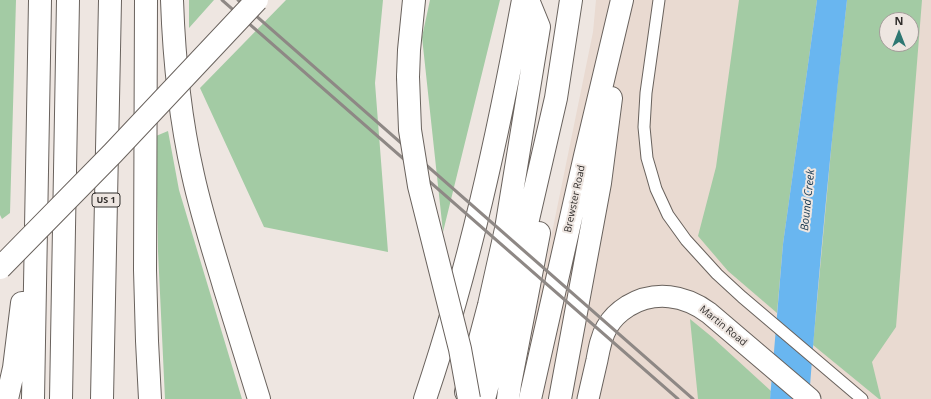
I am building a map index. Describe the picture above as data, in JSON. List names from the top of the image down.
{
  "streets": {
    "main road": ["Brewster Road", "US 1"],
    "street": ["Martin Road"]
  },
  "water": ["Bound Creek"],
  "north": "top"
}
